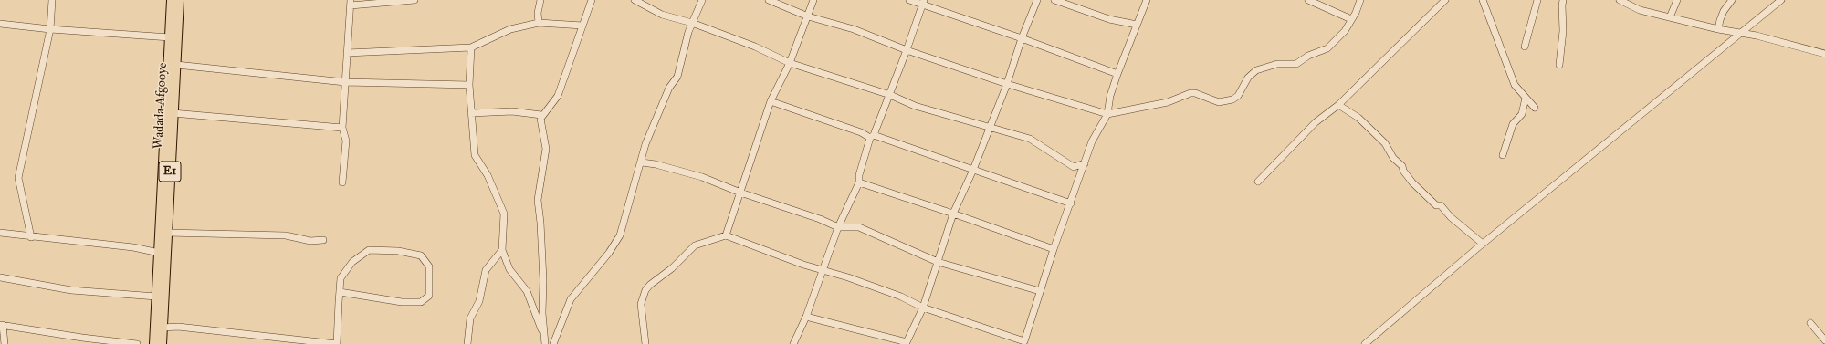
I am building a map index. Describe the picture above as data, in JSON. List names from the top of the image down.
{
  "streets": {
    "highway": ["Wadada Afgooye", "E1"]
  }
}
